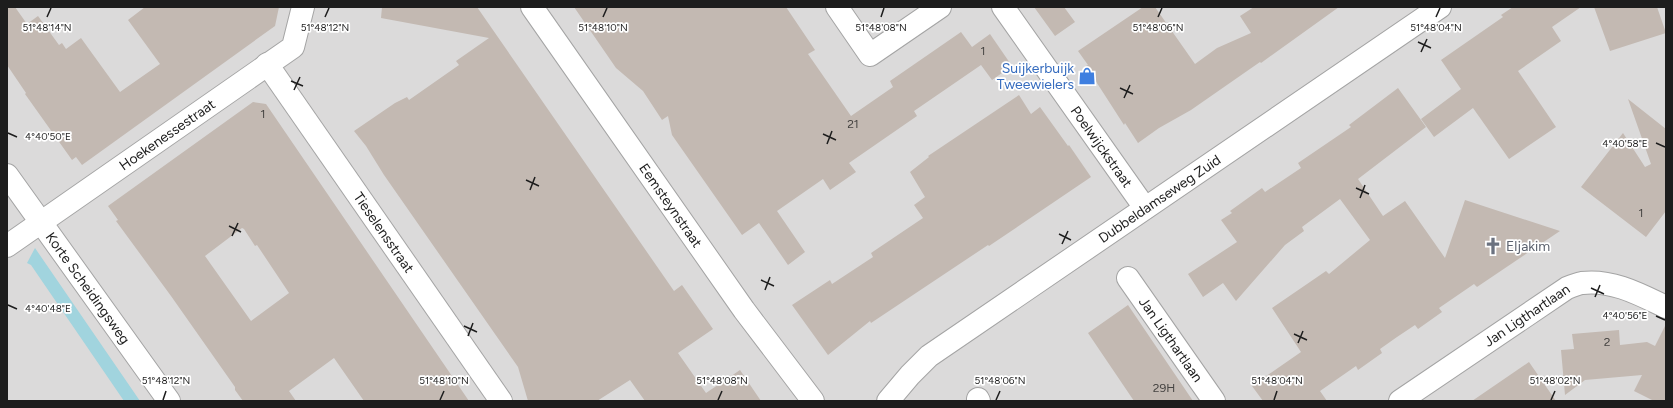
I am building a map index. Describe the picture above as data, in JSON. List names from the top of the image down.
{
  "streets": {
    "street": [
      "Hoekenessestraat",
      "Poelwijckstraat",
      "Dubbeldamseweg Zuid",
      "Eemsteynstraat",
      "Tieselensstraat",
      "Korte Scheidingsweg",
      "Jan Ligthartlaan"
    ]
  },
  "crossings": [
    ["Hoekenessestraat", "Tieselensstraat"],
    ["Hoekenessestraat", "Korte Scheidingsweg"],
    ["Poelwijckstraat", "Dubbeldamseweg Zuid"]
  ],
  "places": {
    "shop": ["Suijkerbuijk Tweewielers"],
    "church": ["Eljakim"]
  },
  "house_numbers": [
    "1",
    "1",
    "21",
    "1",
    "2",
    "29H"
  ],
  "coordinates": [
    "51°48'04\"N",
    "51°48'14\"N",
    "51°48'12\"N",
    "51°48'10\"N",
    "51°48'08\"N",
    "51°48'06\"N",
    "4°40'50\"E",
    "4°40'58\"E",
    "4°40'48\"E",
    "4°40'56\"E",
    "51°48'02\"N"
  ]
}
